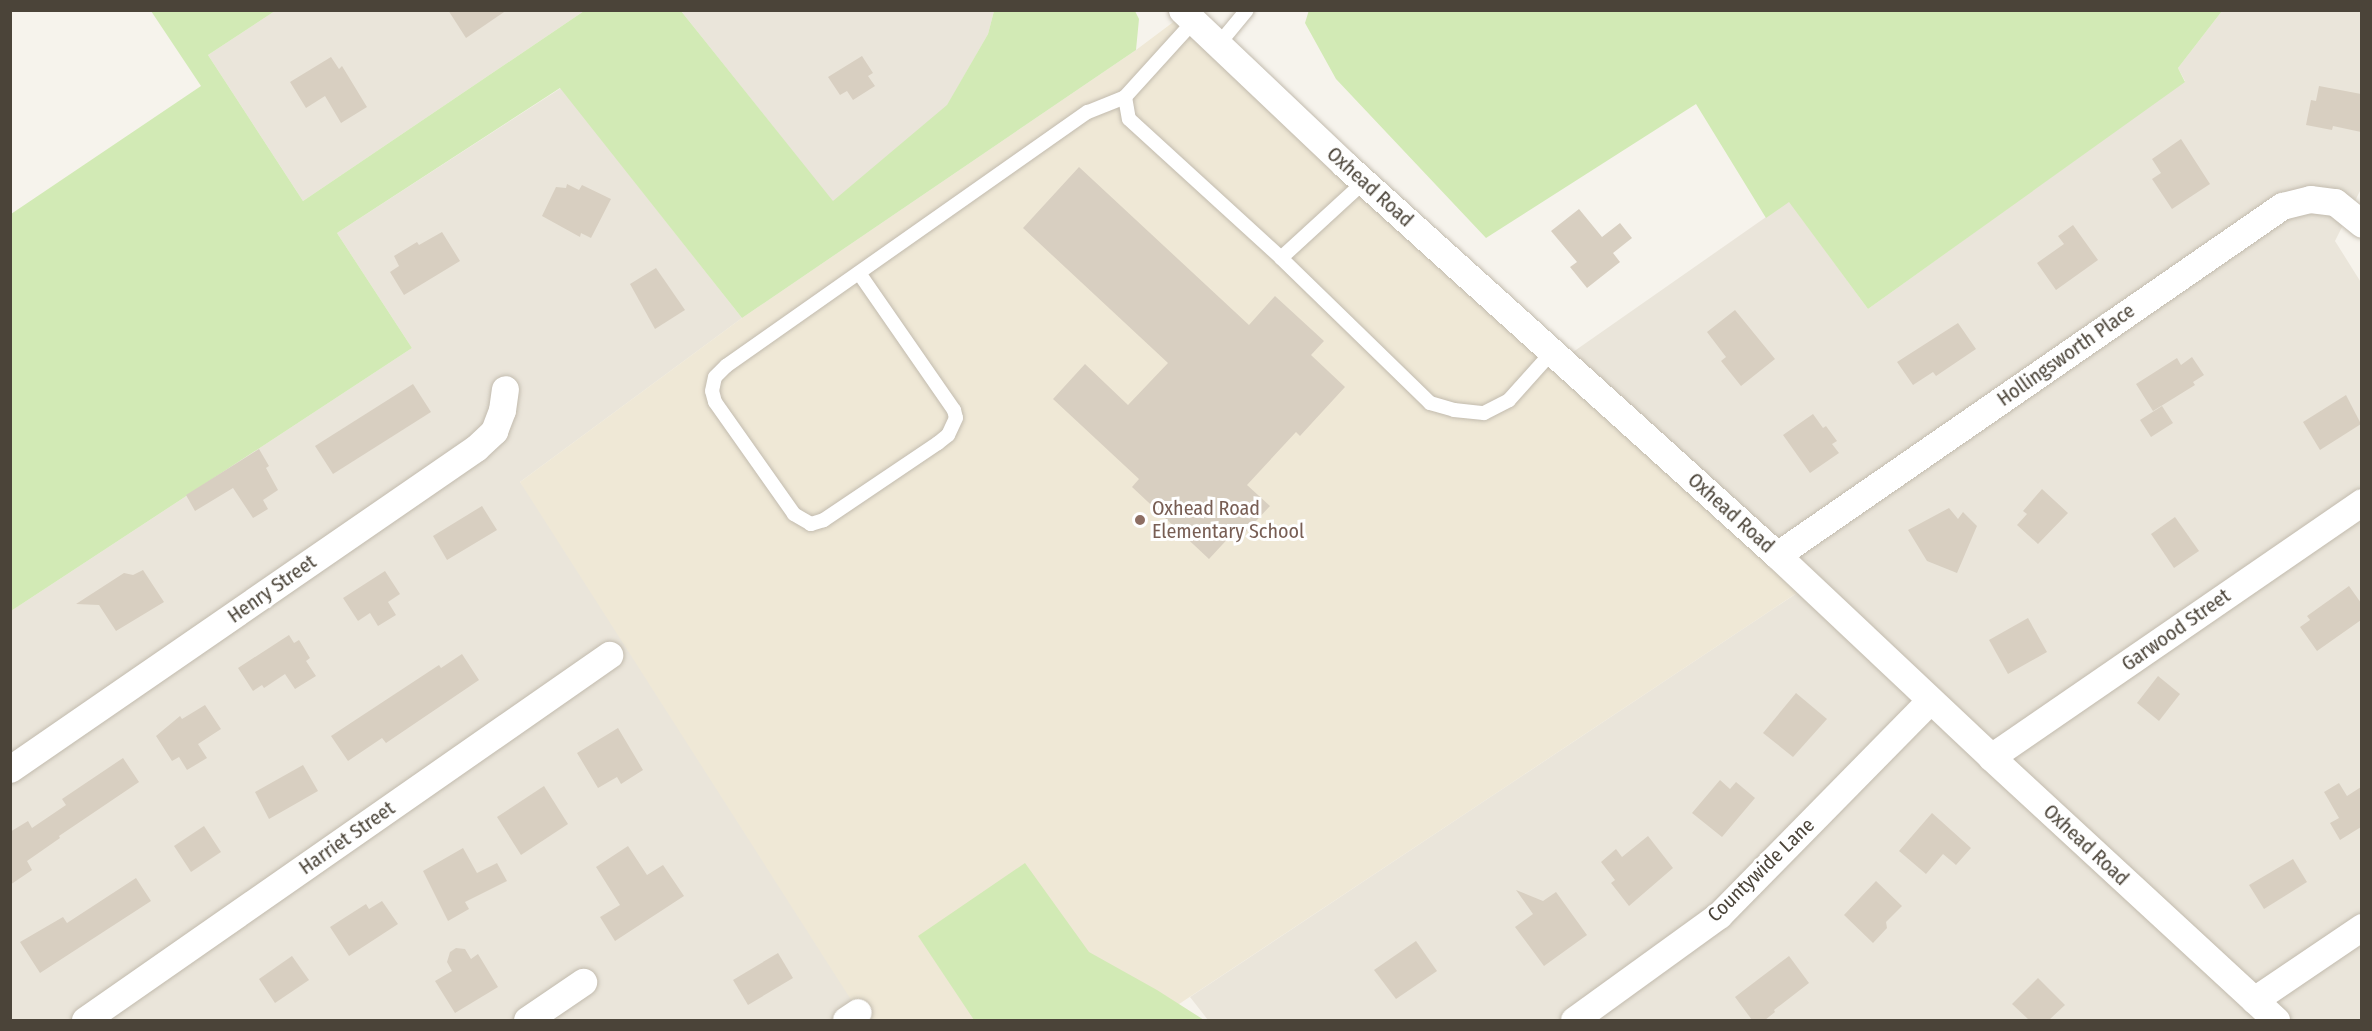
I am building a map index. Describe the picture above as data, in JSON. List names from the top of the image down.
{
  "streets": {
    "street": [
      "Oxhead Road",
      "Hollingsworth Place",
      "Henry Street",
      "Garwood Street",
      "Harriet Street",
      "Countywide Lane"
    ]
  },
  "crossings": [
    ["Oxhead Road", "Hollingsworth Place"],
    ["Oxhead Road", "Garwood Street"],
    ["Oxhead Road", "Countywide Lane"]
  ],
  "places": ["Oxhead Road Elementary School"]
}
